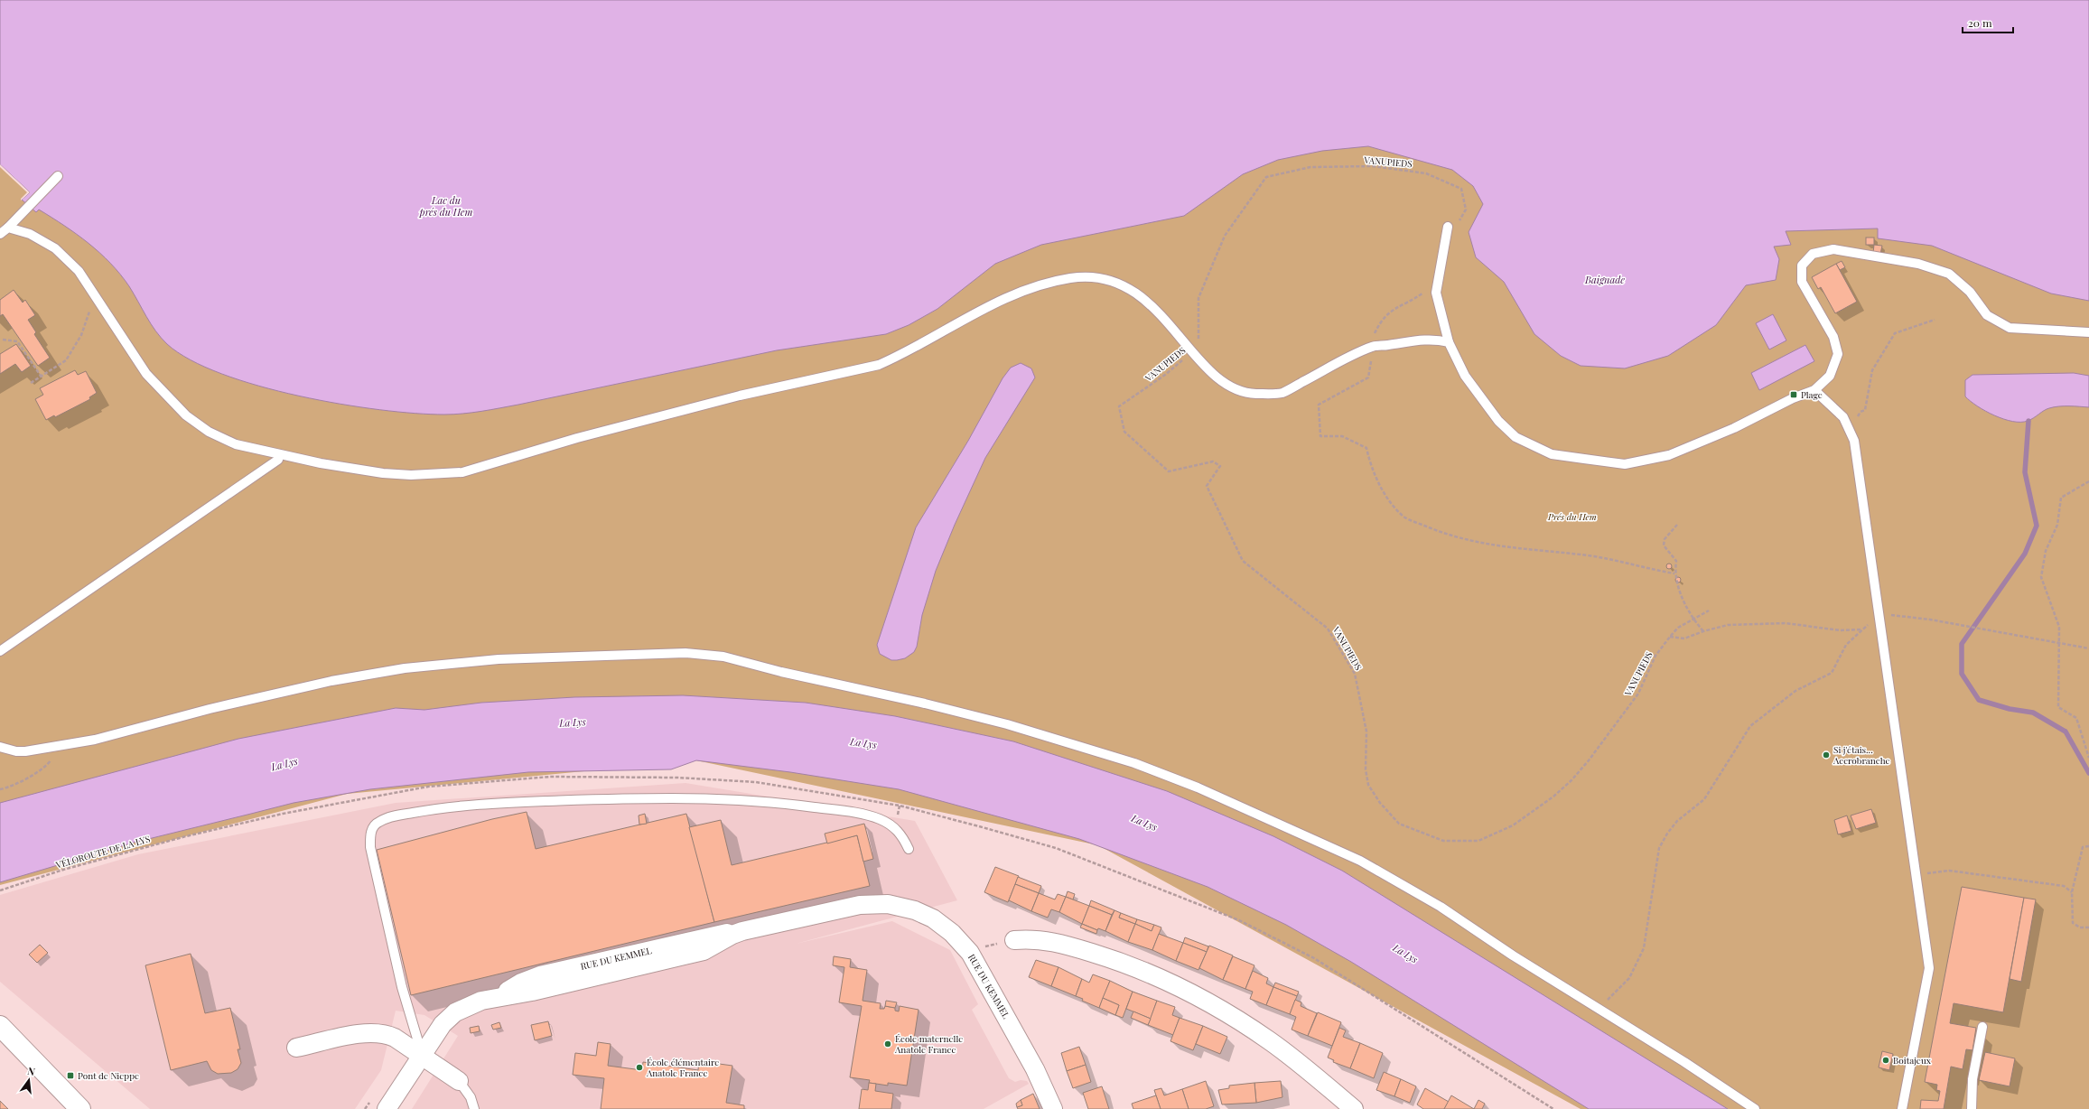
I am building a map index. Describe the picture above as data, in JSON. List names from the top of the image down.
{
  "streets": {
    "street": ["RUE DU KEMMEL"],
    "path": ["VANUPIEDS", "VÉLOROUTE DE LA LYS"]
  },
  "water": ["Lac du prés du Hem", "Baignade", "La Lys"],
  "parks": ["Prés du Hem"],
  "places": {
    "transit": ["Plage", "Pont de Nieppe"],
    "other": [
      "Si j'étais... Accrobranche",
      "École maternelle Anatole France",
      "Boitajeux",
      "École élémentaire Anatole France"
    ]
  },
  "scale_bar": "20 m",
  "north": "top"
}
